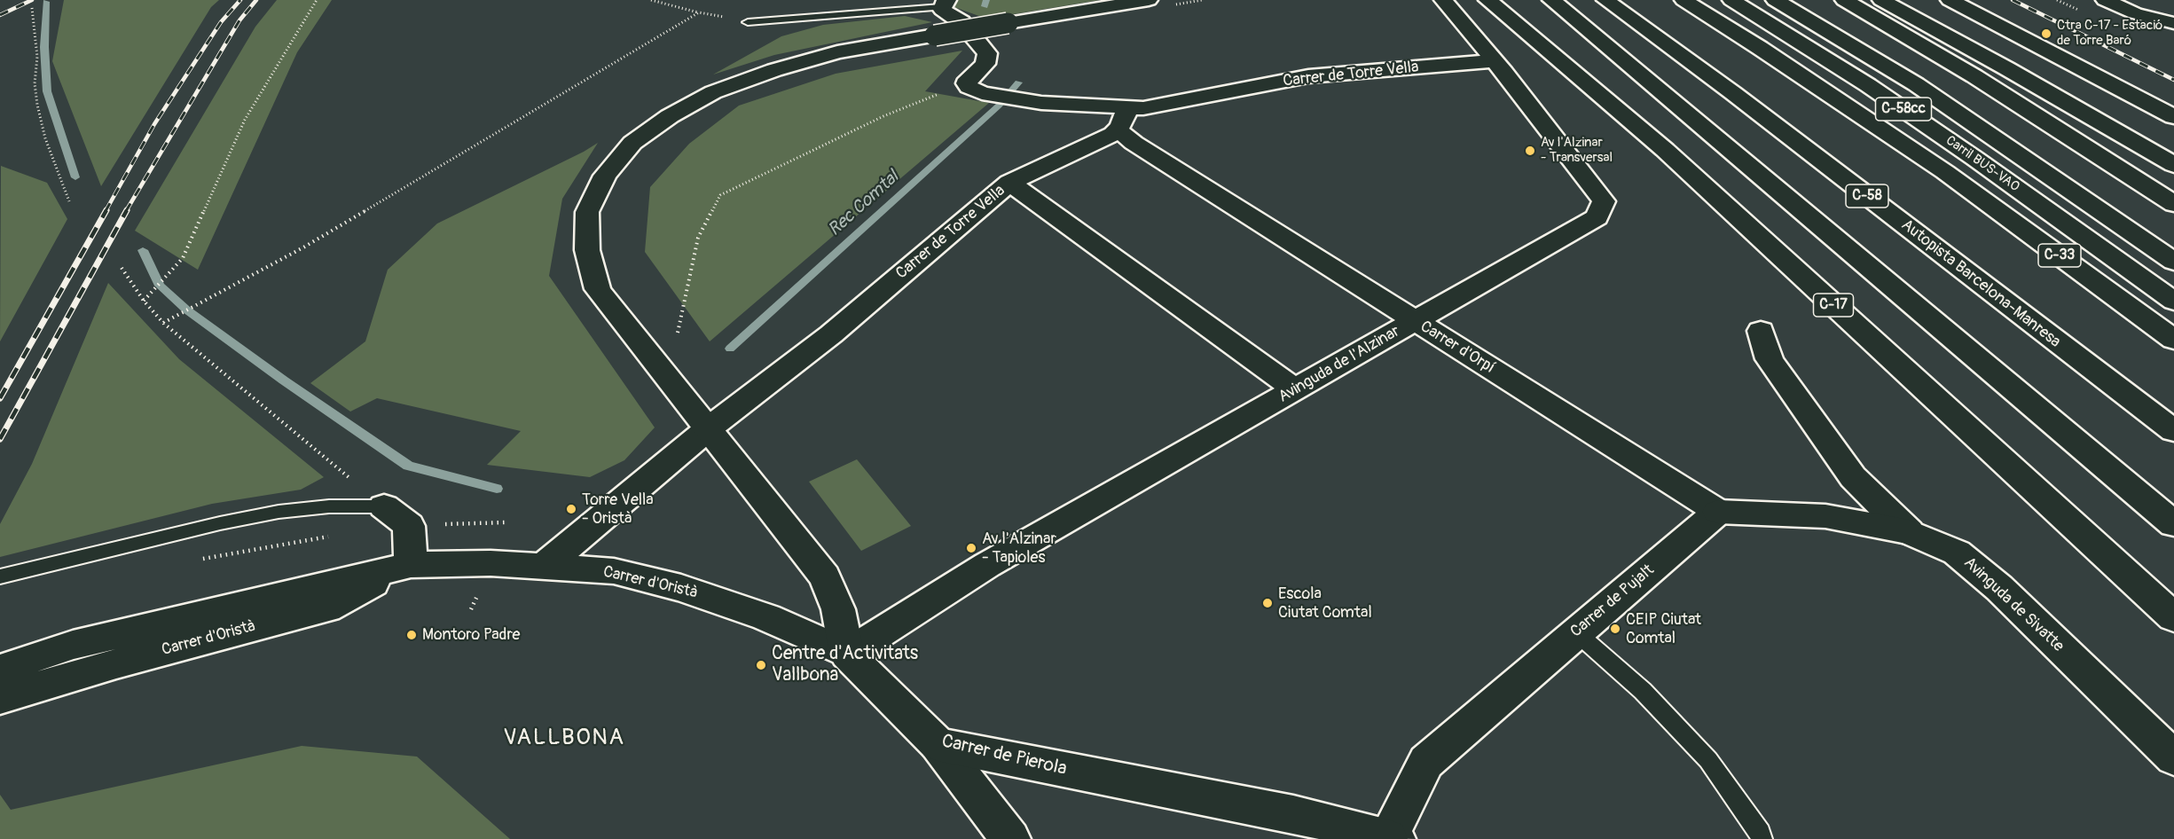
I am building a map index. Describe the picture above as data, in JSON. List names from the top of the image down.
{
  "streets": {
    "main road": [
      "Carrer de Torre Vella",
      "C-58cc",
      "Carril BUS-VAO",
      "C-58",
      "C-33",
      "Autopista Barcelona-Manresa",
      "C-17",
      "Carrer d'Orpí",
      "Avinguda de l'Alzinar",
      "Carrer d'Oristà",
      "Carrer de Pujalt",
      "Avinguda de Sivatte",
      "Carrer de Pierola"
    ]
  },
  "crossings": [
    ["Carrer de Torre Vella", "Carrer d'Orpí"],
    ["Carrer de Torre Vella", "Avinguda de l'Alzinar"],
    ["Carrer de Torre Vella", "Carrer d'Oristà"],
    ["Carrer d'Orpí", "Avinguda de l'Alzinar"],
    ["Carrer d'Orpí", "Carrer de Pujalt"],
    ["Avinguda de l'Alzinar", "Carrer d'Oristà"],
    ["Avinguda de l'Alzinar", "Carrer de Pierola"],
    ["Carrer d'Oristà", "Carrer de Pierola"],
    ["Carrer de Pujalt", "Carrer de Pierola"]
  ],
  "districts": ["VALLBONA"],
  "water": ["Rec Comtal"],
  "places": [
    "Ctra C-17 - Estació de Torre Baró",
    "Av l'Alzinar - Transversal",
    "Torre Vella - Oristà",
    "Av l'Alzinar - Tapioles",
    "Escola Ciutat Comtal",
    "CEIP Ciutat Comtal",
    "Montoro Padre",
    "Centre d'Activitats Vallbona"
  ]
}
